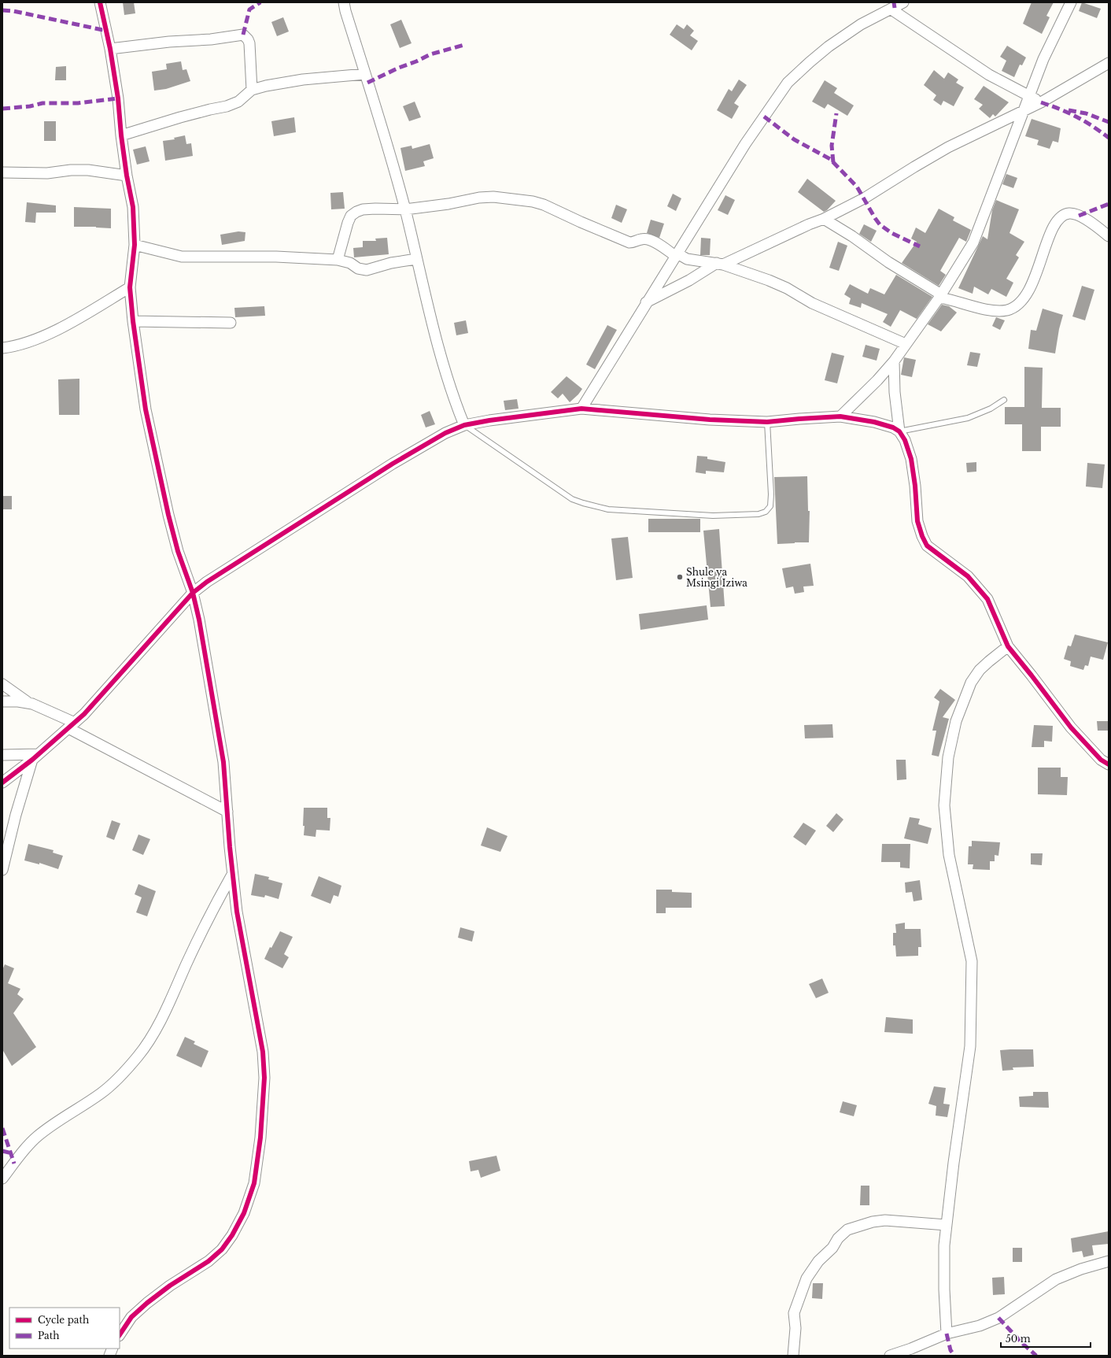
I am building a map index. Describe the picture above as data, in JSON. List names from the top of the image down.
{
  "places": ["Shule ya Msingi Iziwa"],
  "legend": ["Cycle path", "Path"],
  "scale_bar": "50 m"
}
